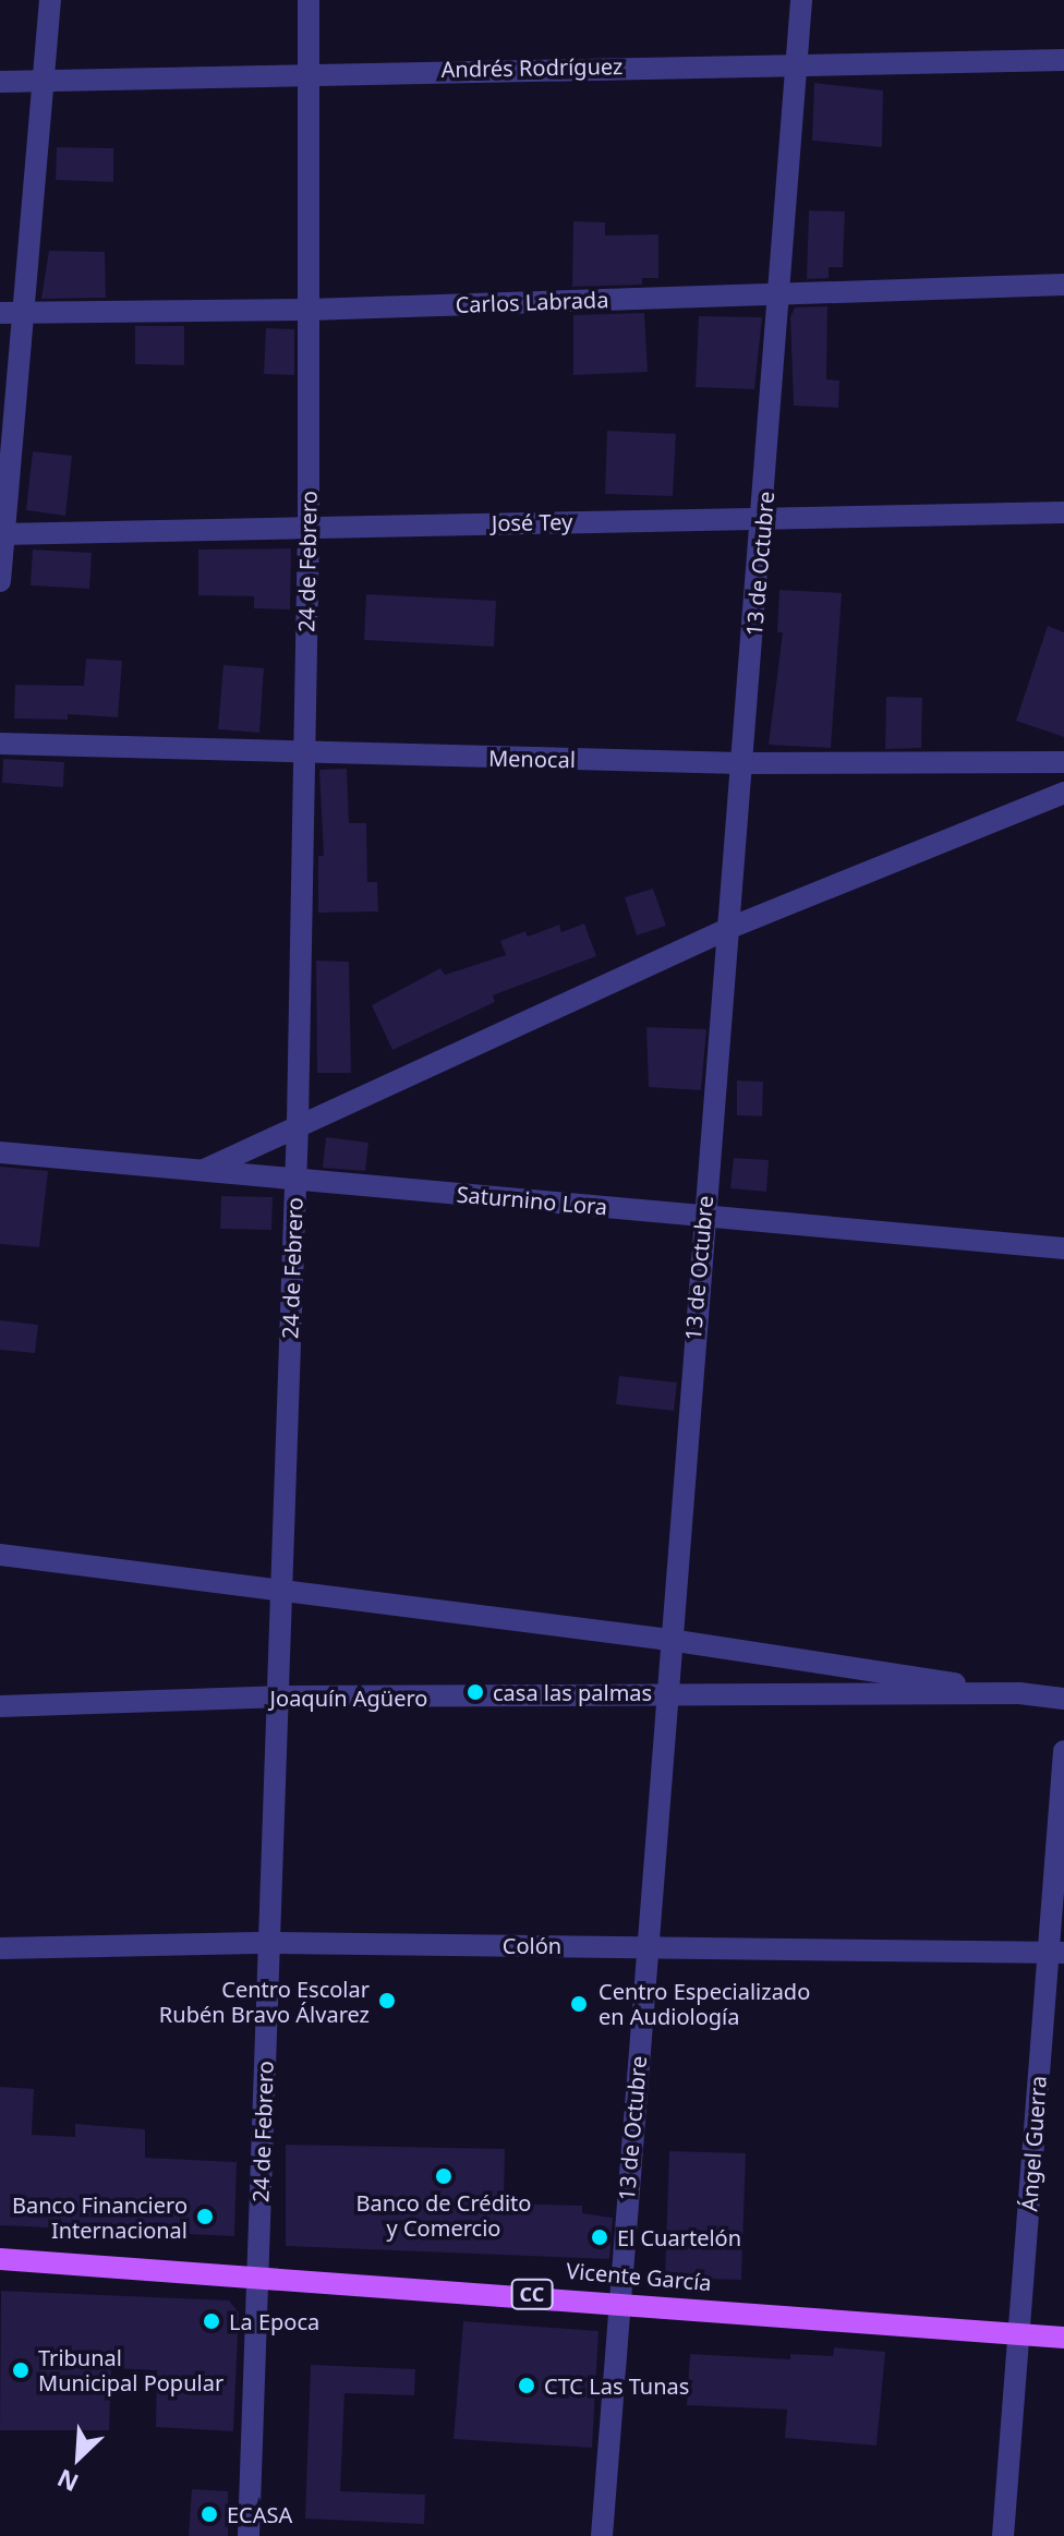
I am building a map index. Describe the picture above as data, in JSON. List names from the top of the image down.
{
  "streets": {
    "main road": ["Vicente García", "CC"],
    "street": [
      "Andrés Rodríguez",
      "Carlos Labrada",
      "José Tey",
      "24 de Febrero",
      "13 de Octubre",
      "Menocal",
      "Saturnino Lora",
      "Joaquín Agüero",
      "Colón",
      "Ángel Guerra"
    ]
  },
  "crossings": [
    ["Andrés Rodríguez", "24 de Febrero"],
    ["Andrés Rodríguez", "13 de Octubre"],
    ["Carlos Labrada", "24 de Febrero"],
    ["Carlos Labrada", "13 de Octubre"],
    ["José Tey", "24 de Febrero"],
    ["José Tey", "13 de Octubre"],
    ["24 de Febrero", "Menocal"],
    ["24 de Febrero", "Saturnino Lora"],
    ["24 de Febrero", "Joaquín Agüero"],
    ["24 de Febrero", "Colón"],
    ["24 de Febrero", "Vicente García"],
    ["13 de Octubre", "Menocal"],
    ["13 de Octubre", "Saturnino Lora"],
    ["13 de Octubre", "Joaquín Agüero"],
    ["13 de Octubre", "Colón"],
    ["13 de Octubre", "Vicente García"],
    ["Colón", "Ángel Guerra"],
    ["Ángel Guerra", "Vicente García"]
  ],
  "places": [
    "casa las palmas",
    "Centro Escolar Rubén Bravo Álvarez",
    "Centro Especializado en Audiología",
    "Banco de Crédito y Comercio",
    "Banco Financiero Internacional",
    "El Cuartelón",
    "La Epoca",
    "Tribunal Municipal Popular",
    "CTC Las Tunas",
    "ECASA"
  ],
  "north": "bottom left"
}
